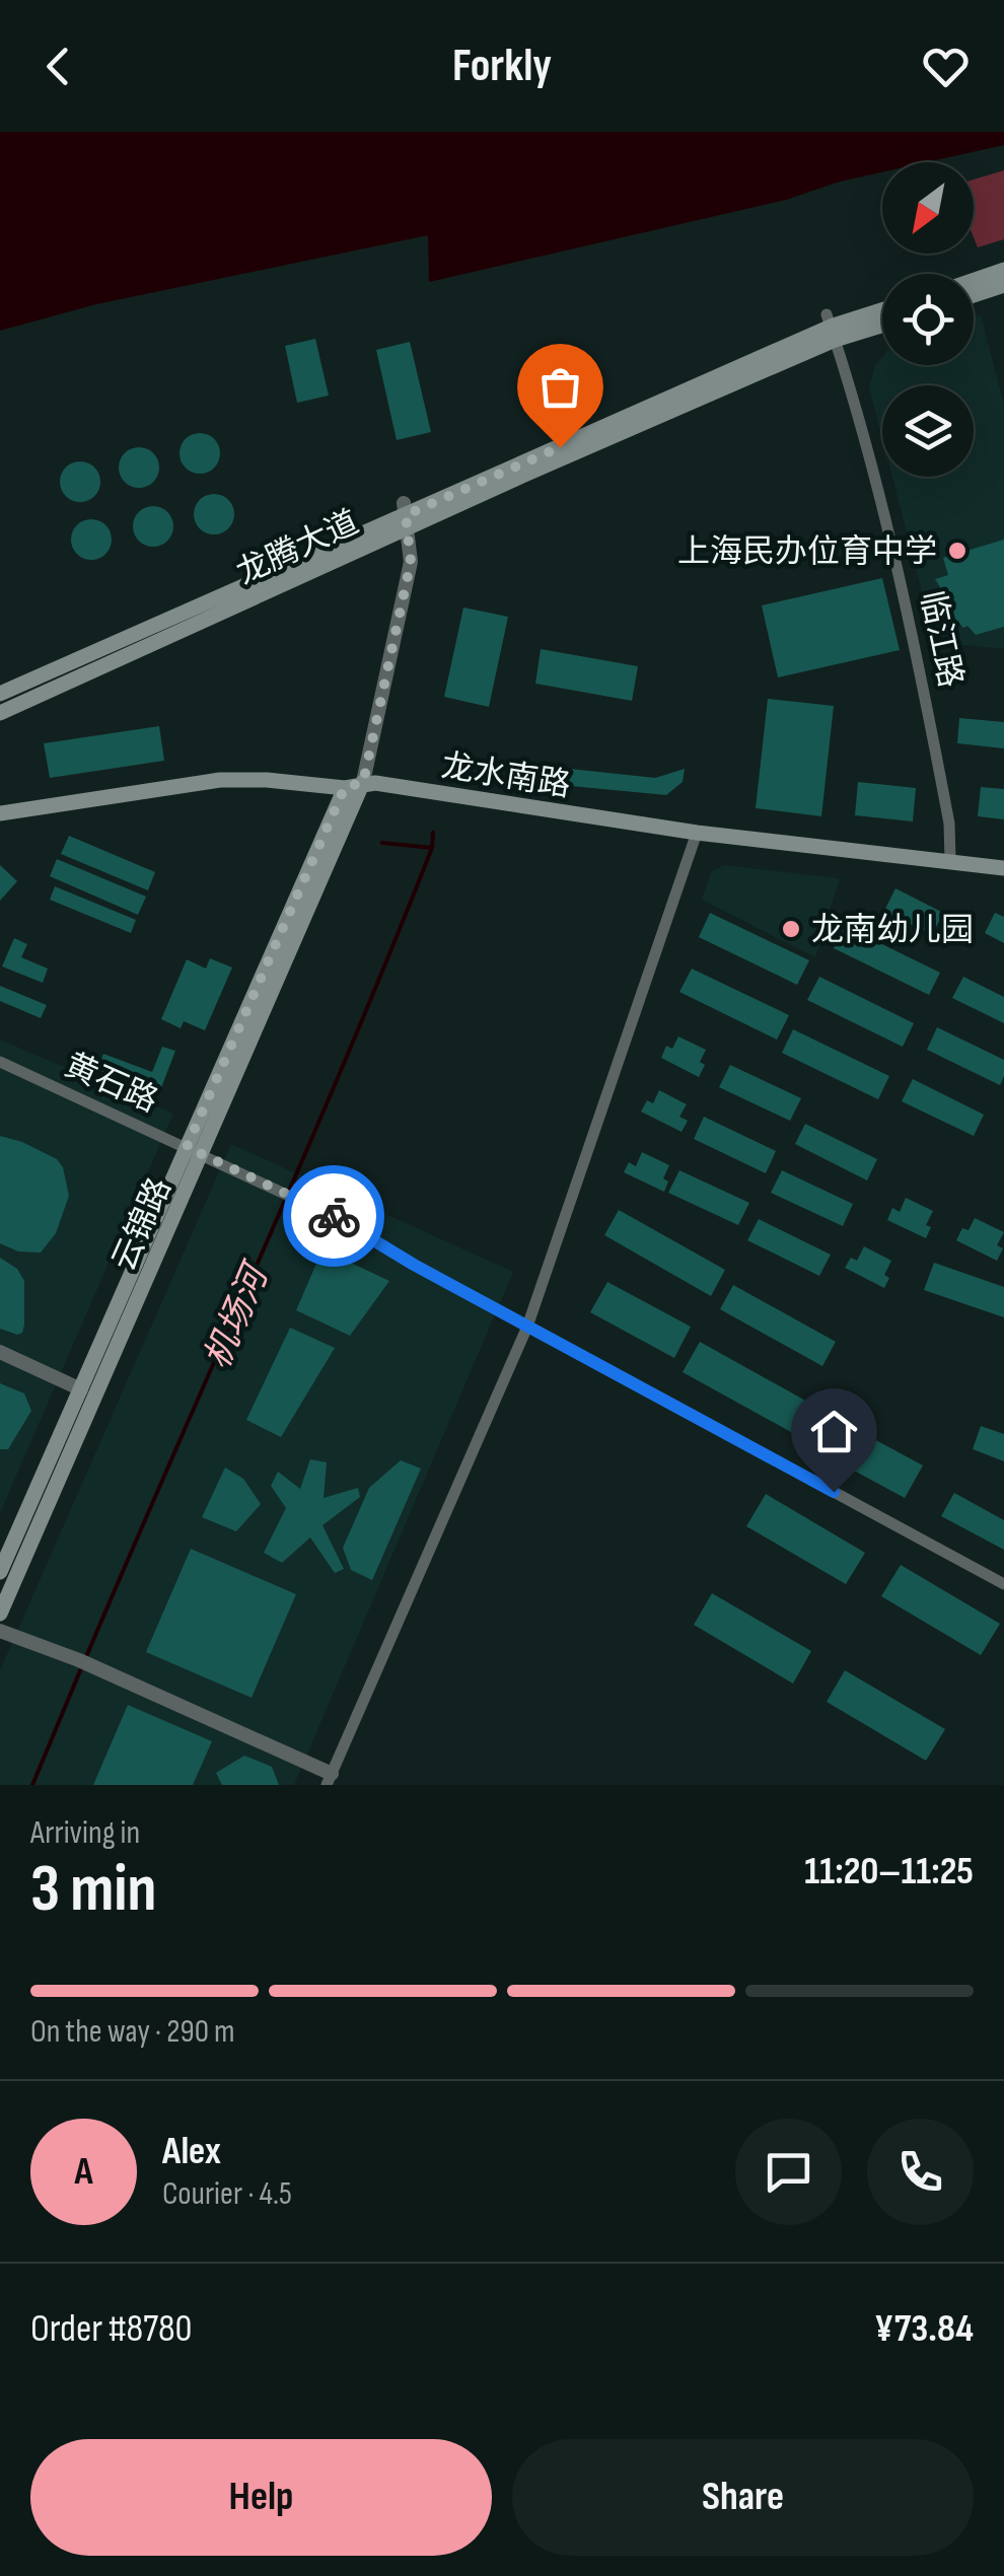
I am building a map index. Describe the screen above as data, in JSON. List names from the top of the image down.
{
  "streets": {
    "main road": ["龙腾大道", "龙水南路", "云锦路"],
    "street": ["临江路", "黄石路"]
  },
  "crossings": [
    ["龙腾大道", "临江路"],
    ["龙腾大道", "云锦路"],
    ["临江路", "龙水南路"],
    ["龙水南路", "云锦路"],
    ["黄石路", "云锦路"]
  ],
  "water": ["机场河"],
  "places": ["上海民办位育中学", "龙南幼儿园"],
  "north": "bottom left",
  "page": {
    "header": "Forkly",
    "heading": ["3 min", "Arriving in", "11:20–11:25"],
    "panel": [
      "Alex",
      "Courier · 4.5",
      "Order #8780",
      "¥73.84"
    ],
    "bar": "On the way · 290 m",
    "round": "A",
    "buttons": ["Help", "Share"]
  }
}
